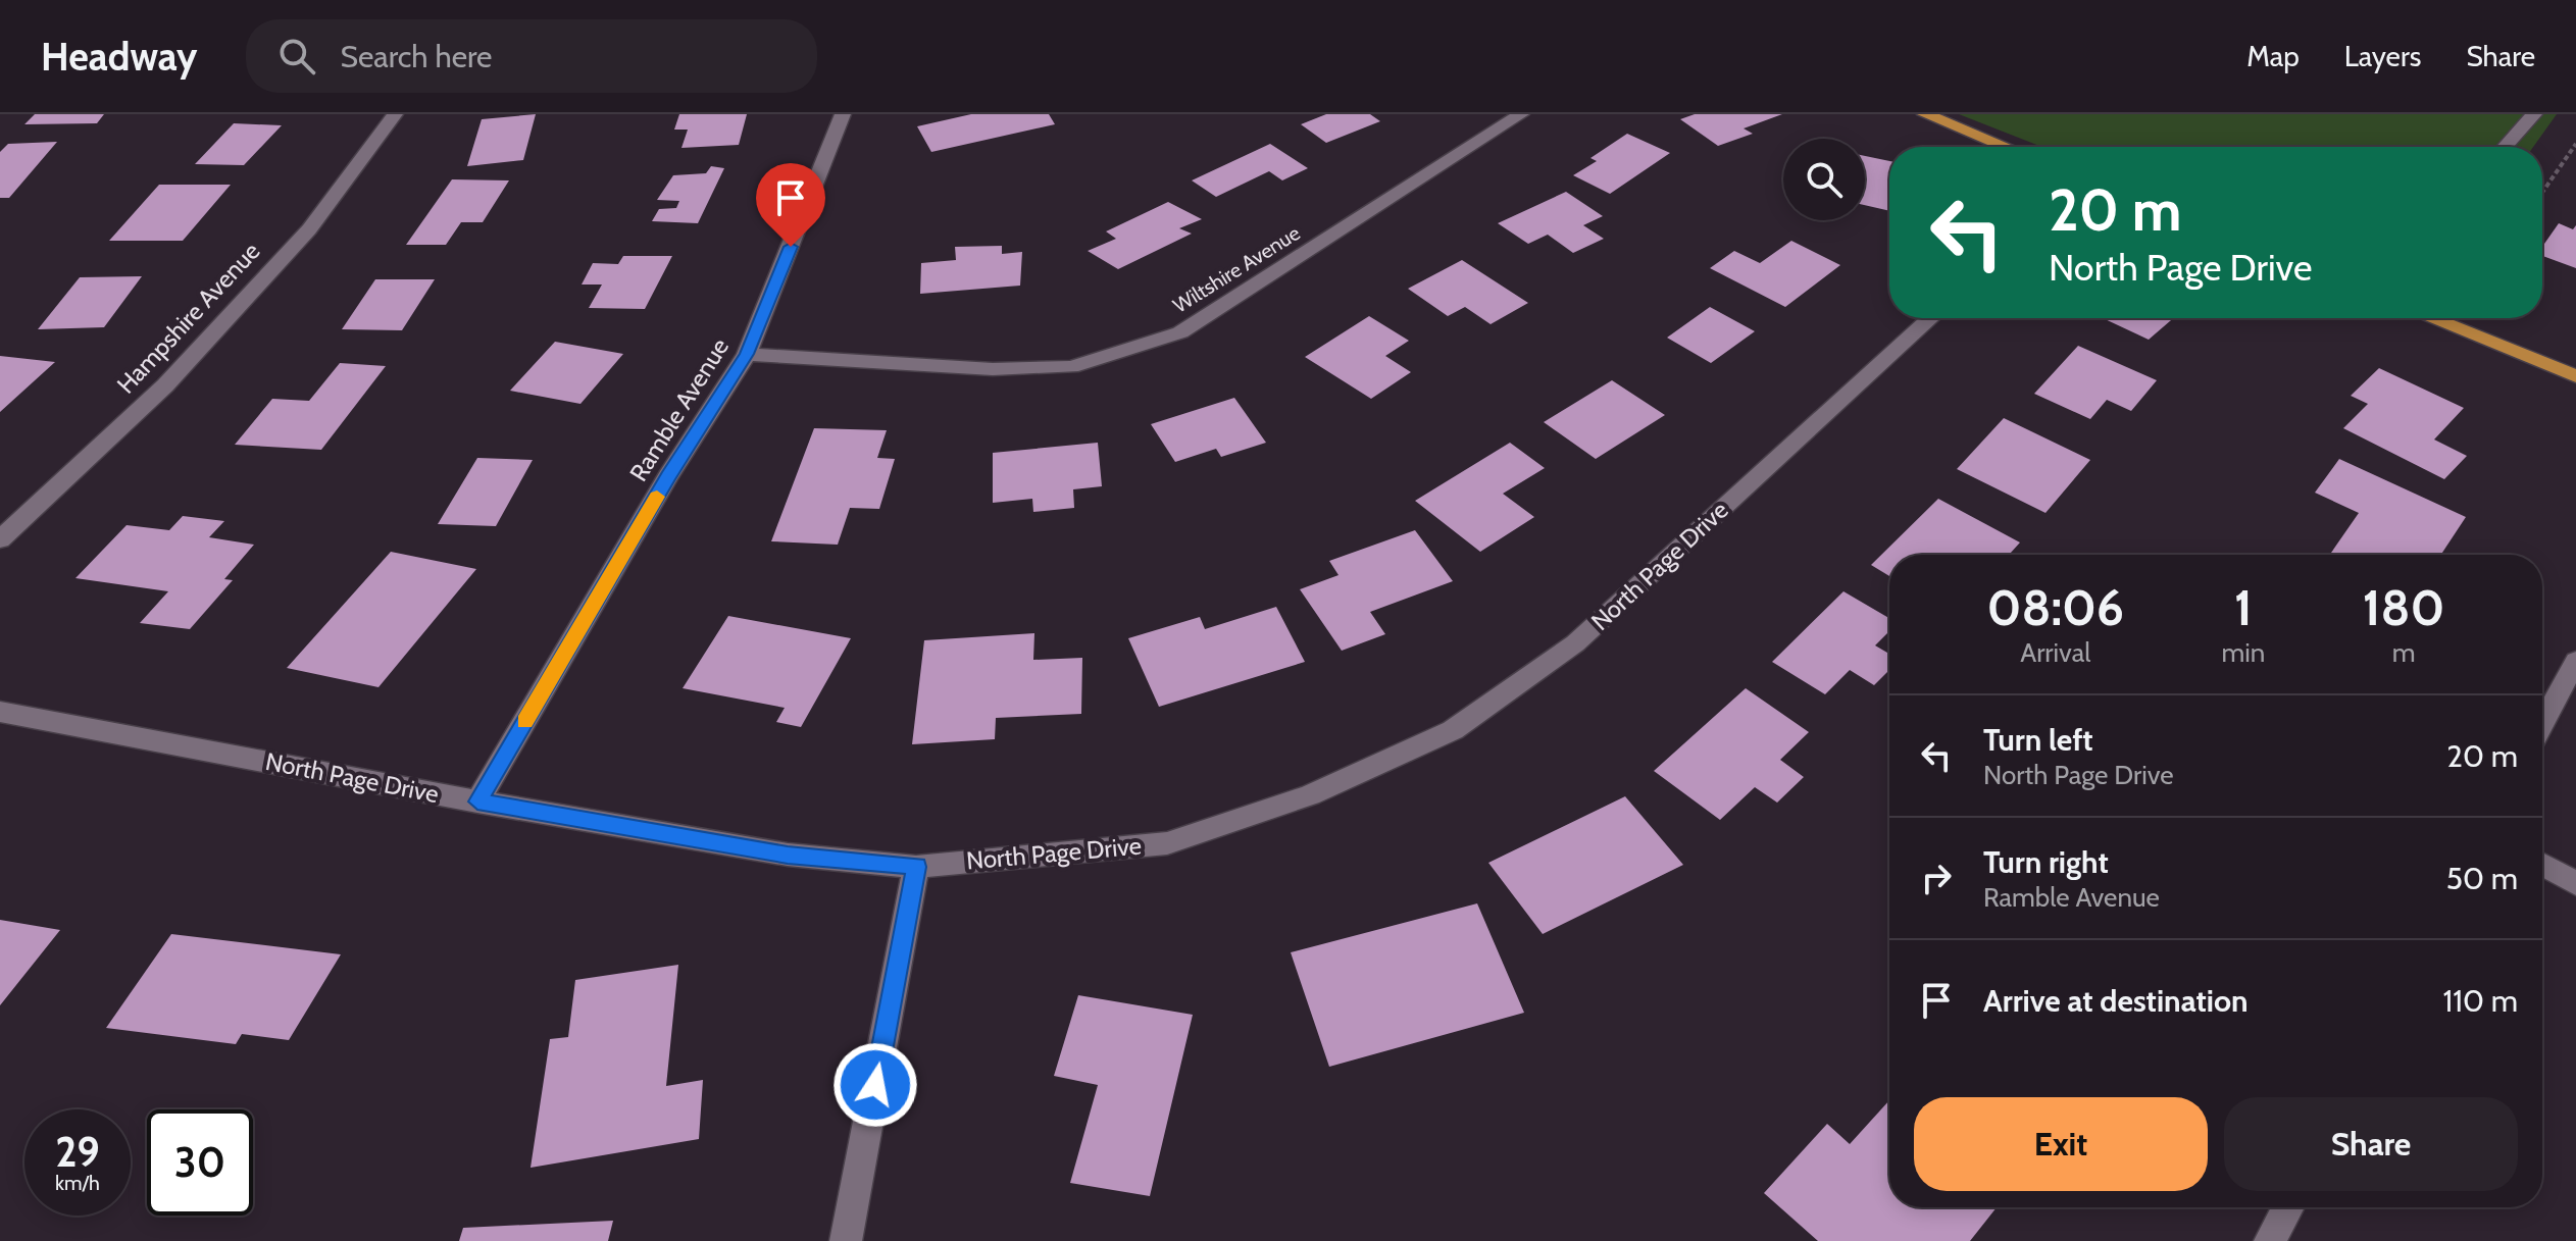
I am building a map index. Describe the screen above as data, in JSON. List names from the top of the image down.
{
  "streets": {
    "street": [
      "Wiltshire Avenue",
      "Hampshire Avenue",
      "Ramble Avenue",
      "North Page Drive"
    ]
  },
  "crossings": [
    ["Wiltshire Avenue", "Ramble Avenue"],
    ["Ramble Avenue", "North Page Drive"]
  ],
  "page": {
    "header": "Headway",
    "search": "Search here",
    "nav": ["Map", "Layers", "Share"],
    "turn": ["20 m", "North Page Drive"],
    "eta": [
      "08:06",
      "Arrival",
      "1",
      "min",
      "180",
      "m"
    ],
    "list": [
      {
        "name": "Turn left",
        "note": "North Page Drive",
        "value": "20 m"
      },
      {
        "name": "Turn right",
        "note": "Ramble Avenue",
        "value": "50 m"
      },
      {
        "name": "Arrive at destination",
        "value": "110 m"
      }
    ],
    "buttons": ["Exit", "Share"],
    "speed": "29 km/h",
    "limit": "30"
  }
}
